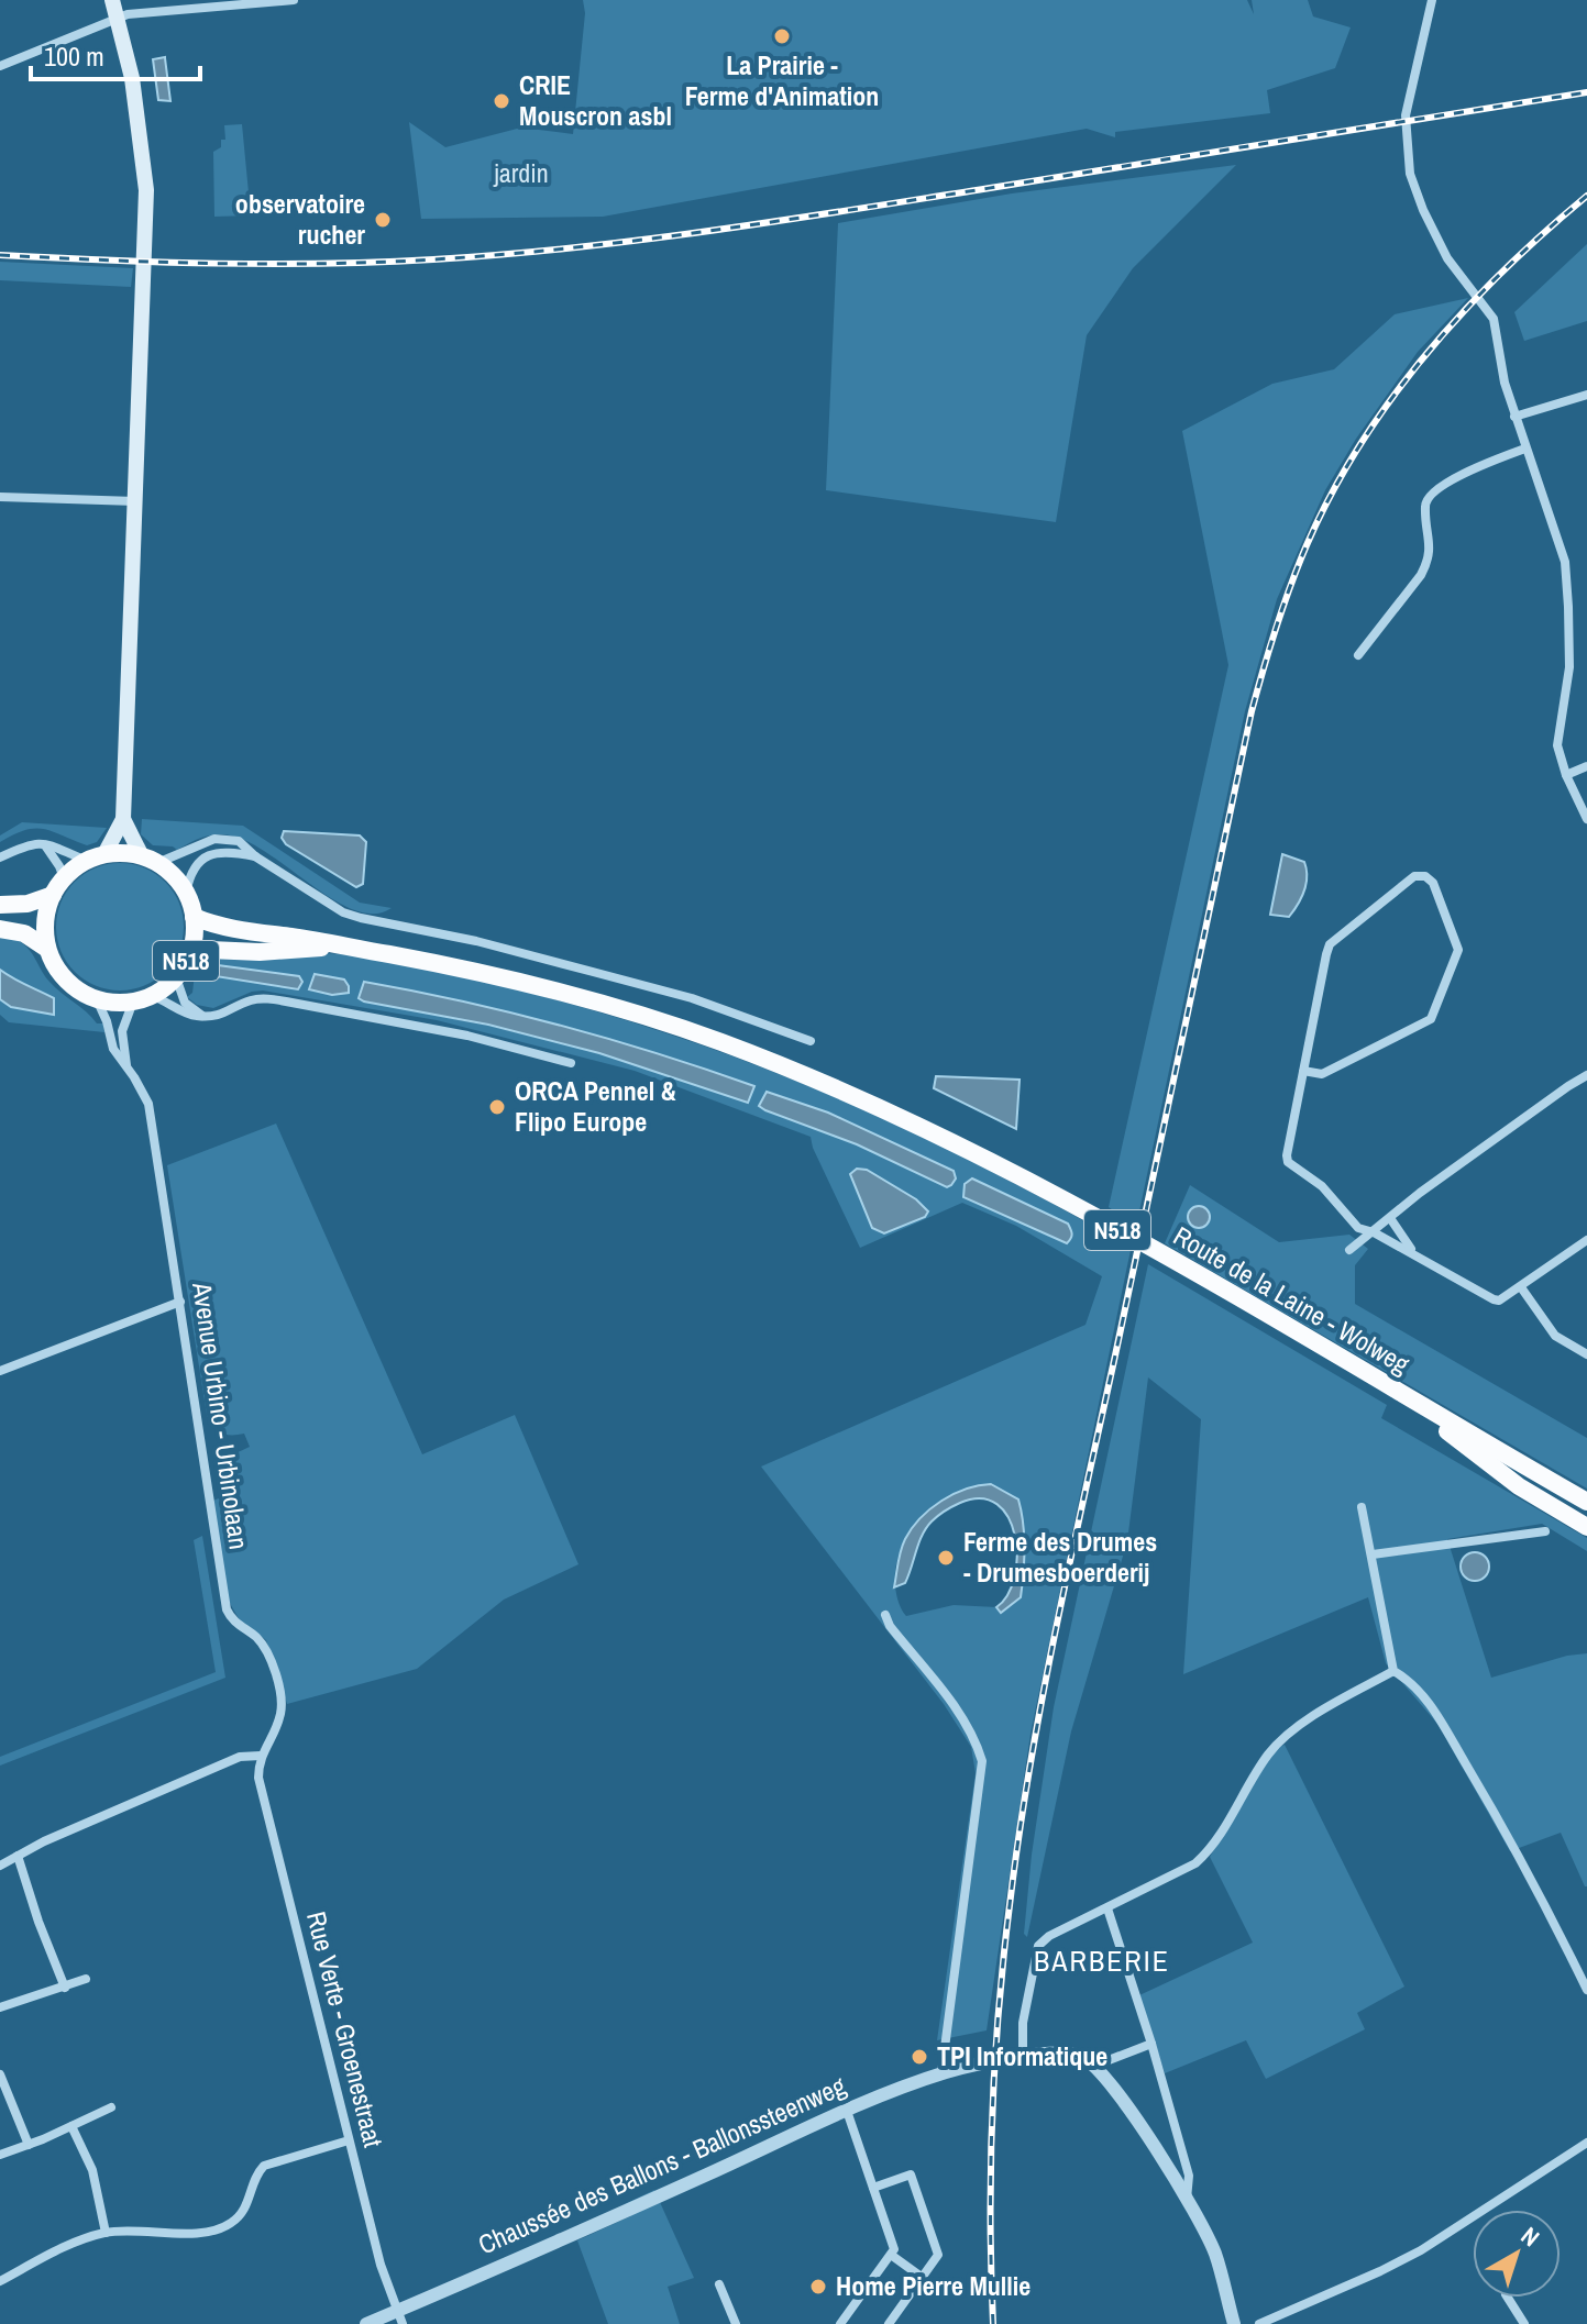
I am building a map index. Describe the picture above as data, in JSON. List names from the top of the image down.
{
  "streets": {
    "highway": ["N518", "Route de la Laine - Wolweg"],
    "street": ["Avenue Urbino - Urbinolaan", "Rue Verte - Groenestraat", "Chaussée des Ballons - Ballonssteenweg"]
  },
  "crossings": [
    ["N518", "Route de la Laine - Wolweg"],
    ["N518", "Avenue Urbino - Urbinolaan"],
    ["Avenue Urbino - Urbinolaan", "Rue Verte - Groenestraat"],
    ["Rue Verte - Groenestraat", "Chaussée des Ballons - Ballonssteenweg"]
  ],
  "districts": ["BARBERIE"],
  "parks": ["jardin"],
  "places": [
    "La Prairie - Ferme d'Animation",
    "CRIE Mouscron asbl",
    "observatoire rucher",
    "ORCA Pennel & Flipo Europe",
    "Ferme des Drumes - Drumesboerderij",
    "TPI Informatique",
    "Home Pierre Mullie"
  ],
  "scale_bar": "100 m",
  "north": "top right"
}
